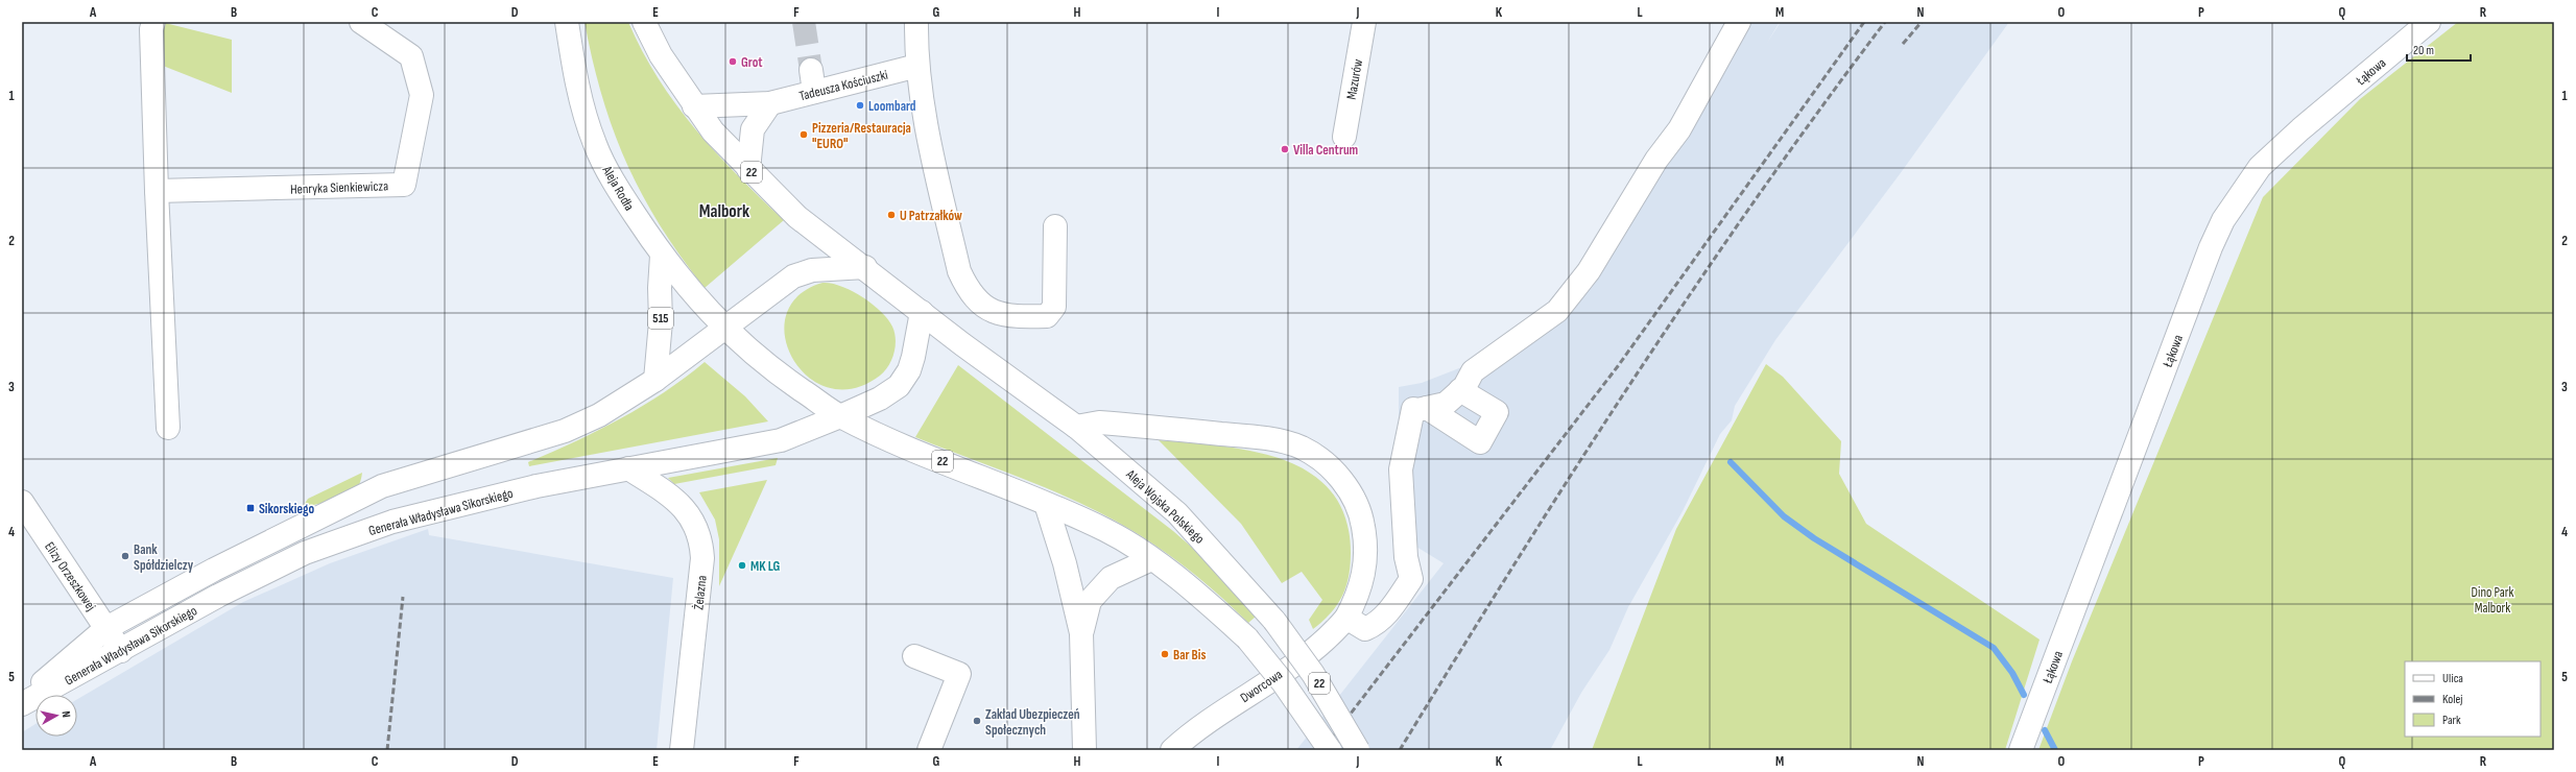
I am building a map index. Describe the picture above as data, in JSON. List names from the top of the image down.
{
  "streets": {
    "main road": [
      "Łąkowa",
      "Mazurów",
      "Tadeusza Kościuszki",
      "22",
      "Henryka Sienkiewicza",
      "Aleja Rodła",
      "515",
      "Aleja Wojska Polskiego",
      "Generała Władysława Sikorskiego",
      "Elizy Orzeszkowej",
      "Żelazna",
      "Dworcowa"
    ]
  },
  "crossings": [
    ["Tadeusza Kościuszki", "22"],
    ["22", "Aleja Rodła"],
    ["22", "Aleja Wojska Polskiego"],
    ["22", "Generała Władysława Sikorskiego"],
    ["Aleja Rodła", "515"],
    ["Aleja Rodła", "Generała Władysława Sikorskiego"],
    ["515", "Generała Władysława Sikorskiego"],
    ["Aleja Wojska Polskiego", "Generała Władysława Sikorskiego"],
    ["Aleja Wojska Polskiego", "Dworcowa"],
    ["Generała Władysława Sikorskiego", "Elizy Orzeszkowej"],
    ["Generała Władysława Sikorskiego", "Żelazna"]
  ],
  "districts": ["Malbork"],
  "parks": ["Dino Park Malbork"],
  "places": {
    "other": [
      "Grot",
      "Loombard",
      "Pizzeria/Restauracja \"EURO\"",
      "Villa Centrum",
      "U Patrzałków",
      "Bank Spółdzielczy",
      "MK LG",
      "Bar Bis",
      "Zakład Ubezpieczeń Społecznych"
    ],
    "transit": ["Sikorskiego"]
  },
  "legend": ["Ulica", "Kolej", "Park"],
  "scale_bar": "20 m",
  "north": "right",
  "grid": {
    "columns": [
      "A",
      "B",
      "C",
      "D",
      "E",
      "F",
      "G",
      "H",
      "I",
      "J",
      "K",
      "L",
      "M",
      "N",
      "O",
      "P",
      "Q",
      "R"
    ],
    "rows": [
      "1",
      "2",
      "3",
      "4",
      "5"
    ]
  }
}
